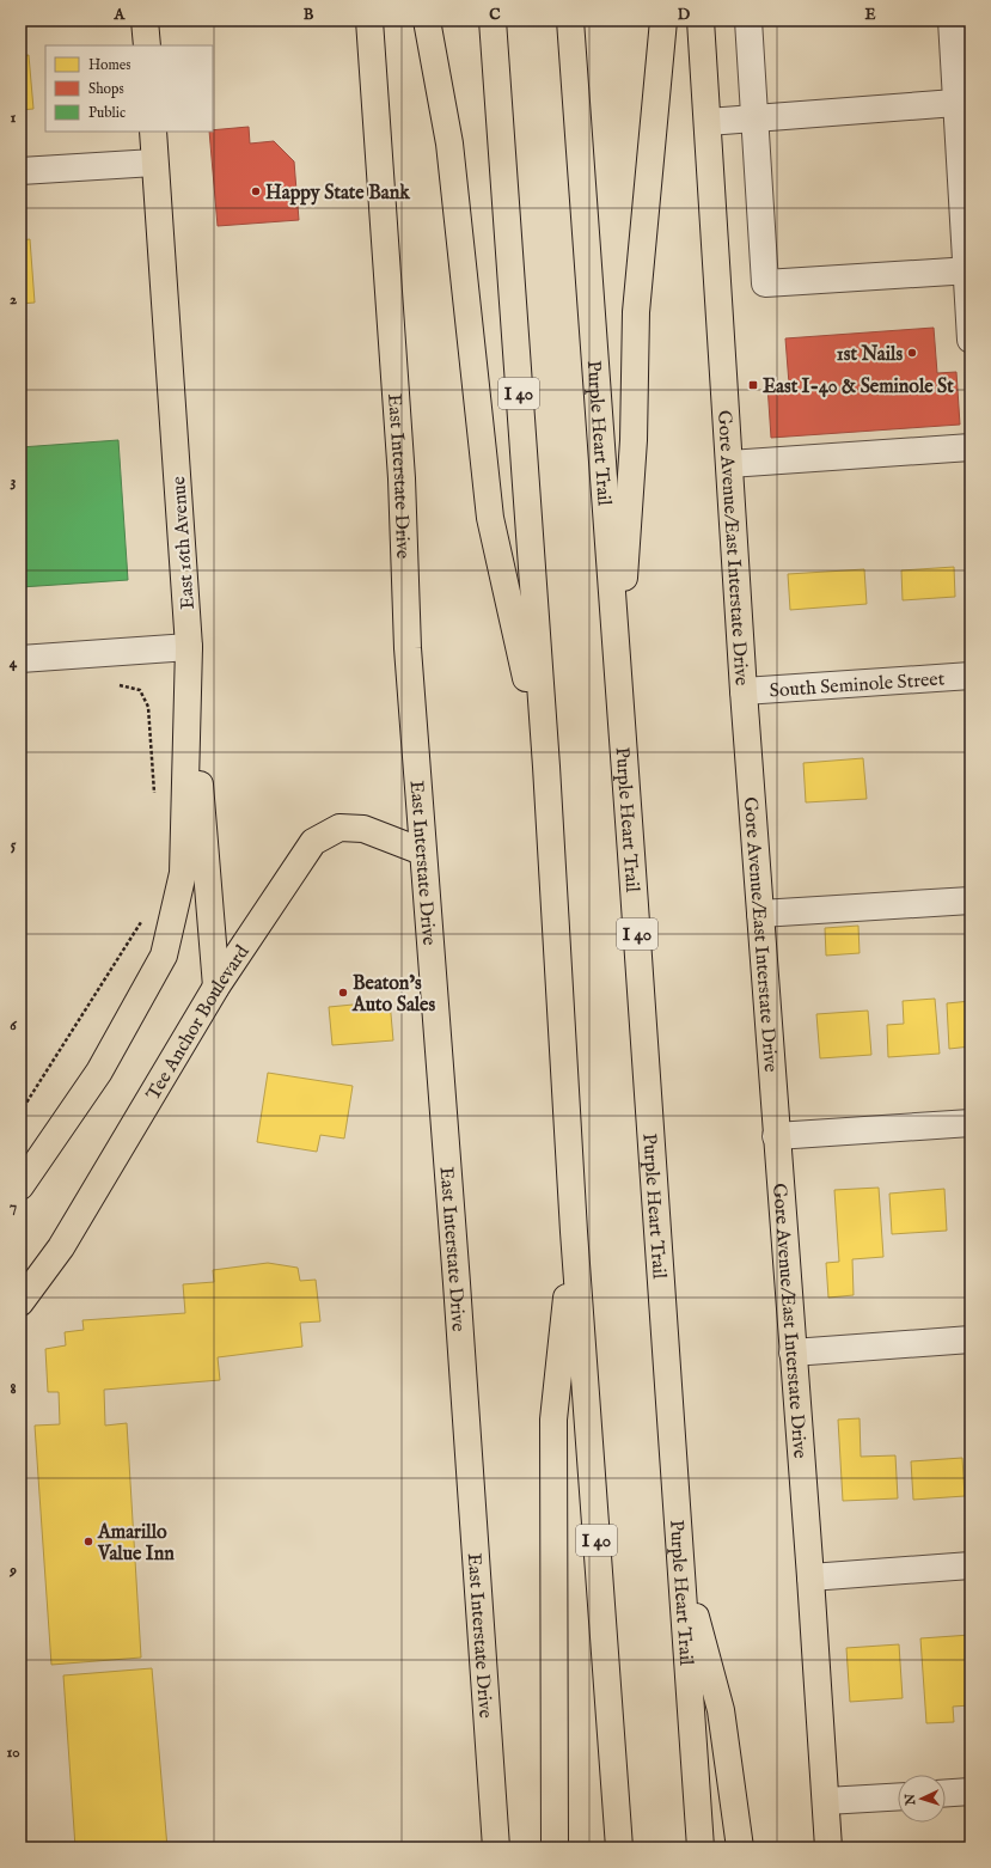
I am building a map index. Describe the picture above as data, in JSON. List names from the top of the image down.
{
  "streets": {
    "main road": [
      "I 40",
      "Purple Heart Trail",
      "East Interstate Drive",
      "East 16th Avenue",
      "Gore Avenue/East Interstate Drive",
      "Tee Anchor Boulevard"
    ],
    "street": ["South Seminole Street"]
  },
  "crossings": [
    ["East Interstate Drive", "Tee Anchor Boulevard"],
    ["Gore Avenue/East Interstate Drive", "South Seminole Street"]
  ],
  "places": {
    "other": [
      "Happy State Bank",
      "1st Nails",
      "Beaton’s Auto Sales",
      "Amarillo Value Inn"
    ],
    "transit": ["East I-40 & Seminole St"]
  },
  "legend": ["Homes", "Shops", "Public"],
  "north": "left",
  "grid": {
    "columns": [
      "A",
      "B",
      "C",
      "D",
      "E"
    ],
    "rows": [
      "1",
      "2",
      "3",
      "4",
      "5",
      "6",
      "7",
      "8",
      "9",
      "10"
    ]
  }
}
